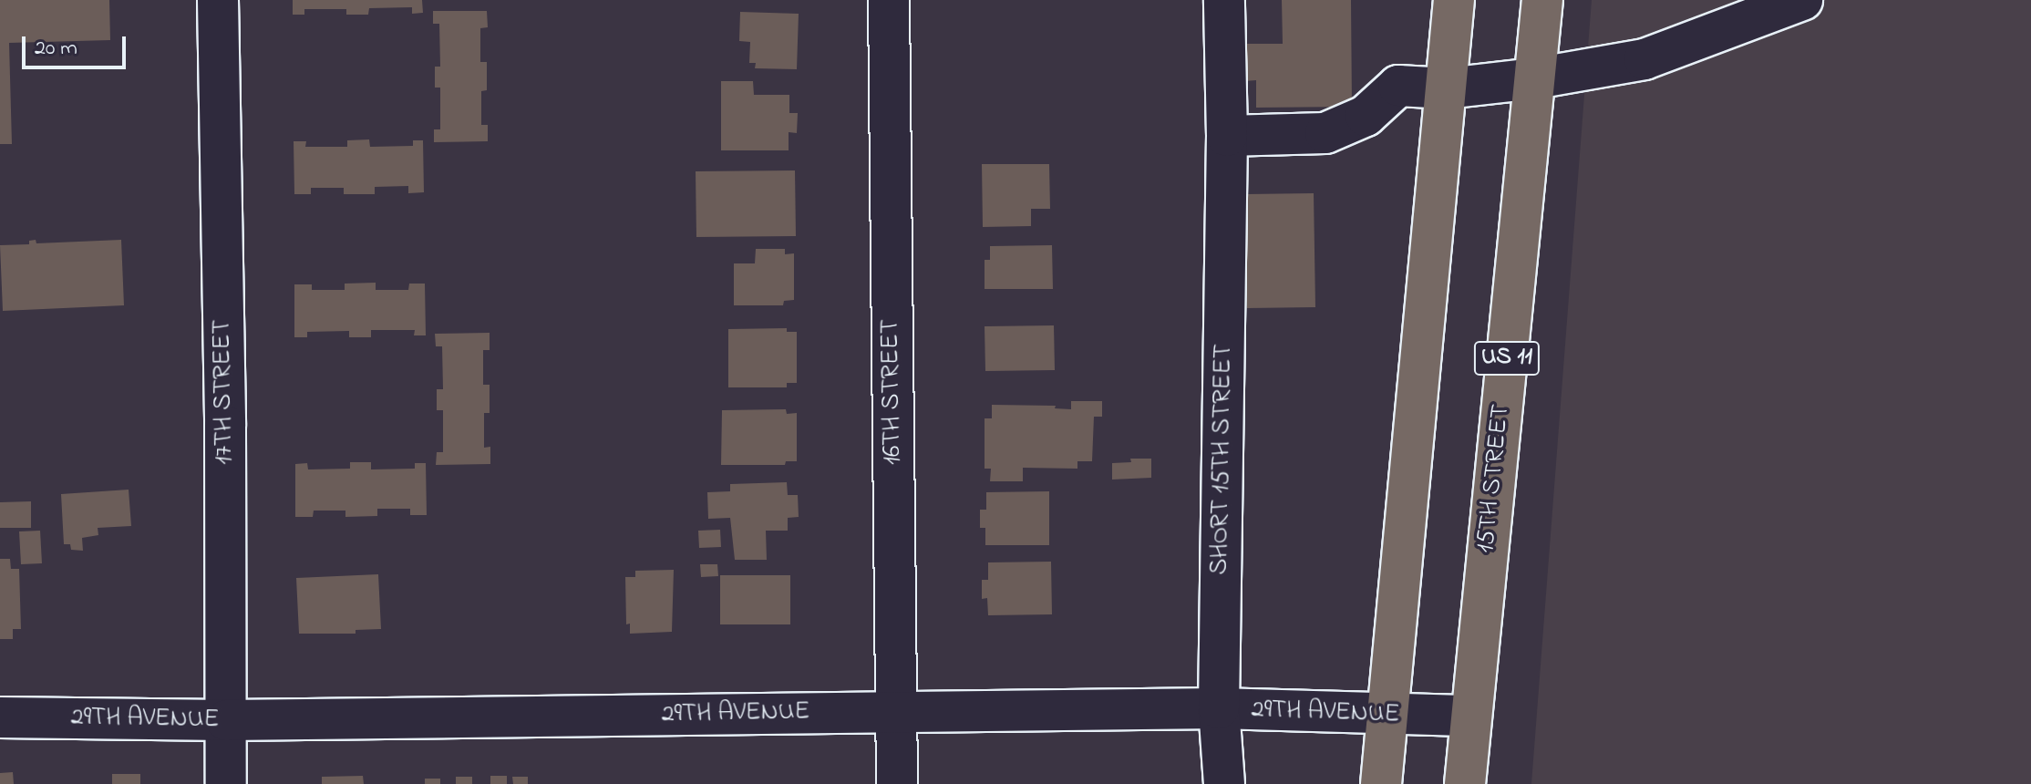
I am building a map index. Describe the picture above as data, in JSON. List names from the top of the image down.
{
  "streets": {
    "main road": ["US 11", "15TH STREET"],
    "street": [
      "17TH STREET",
      "16TH STREET",
      "SHORT 15TH STREET",
      "29TH AVENUE"
    ]
  },
  "crossings": [
    ["17TH STREET", "29TH AVENUE"],
    ["16TH STREET", "29TH AVENUE"],
    ["SHORT 15TH STREET", "29TH AVENUE"],
    ["15TH STREET", "29TH AVENUE"]
  ],
  "scale_bar": "20 m"
}
